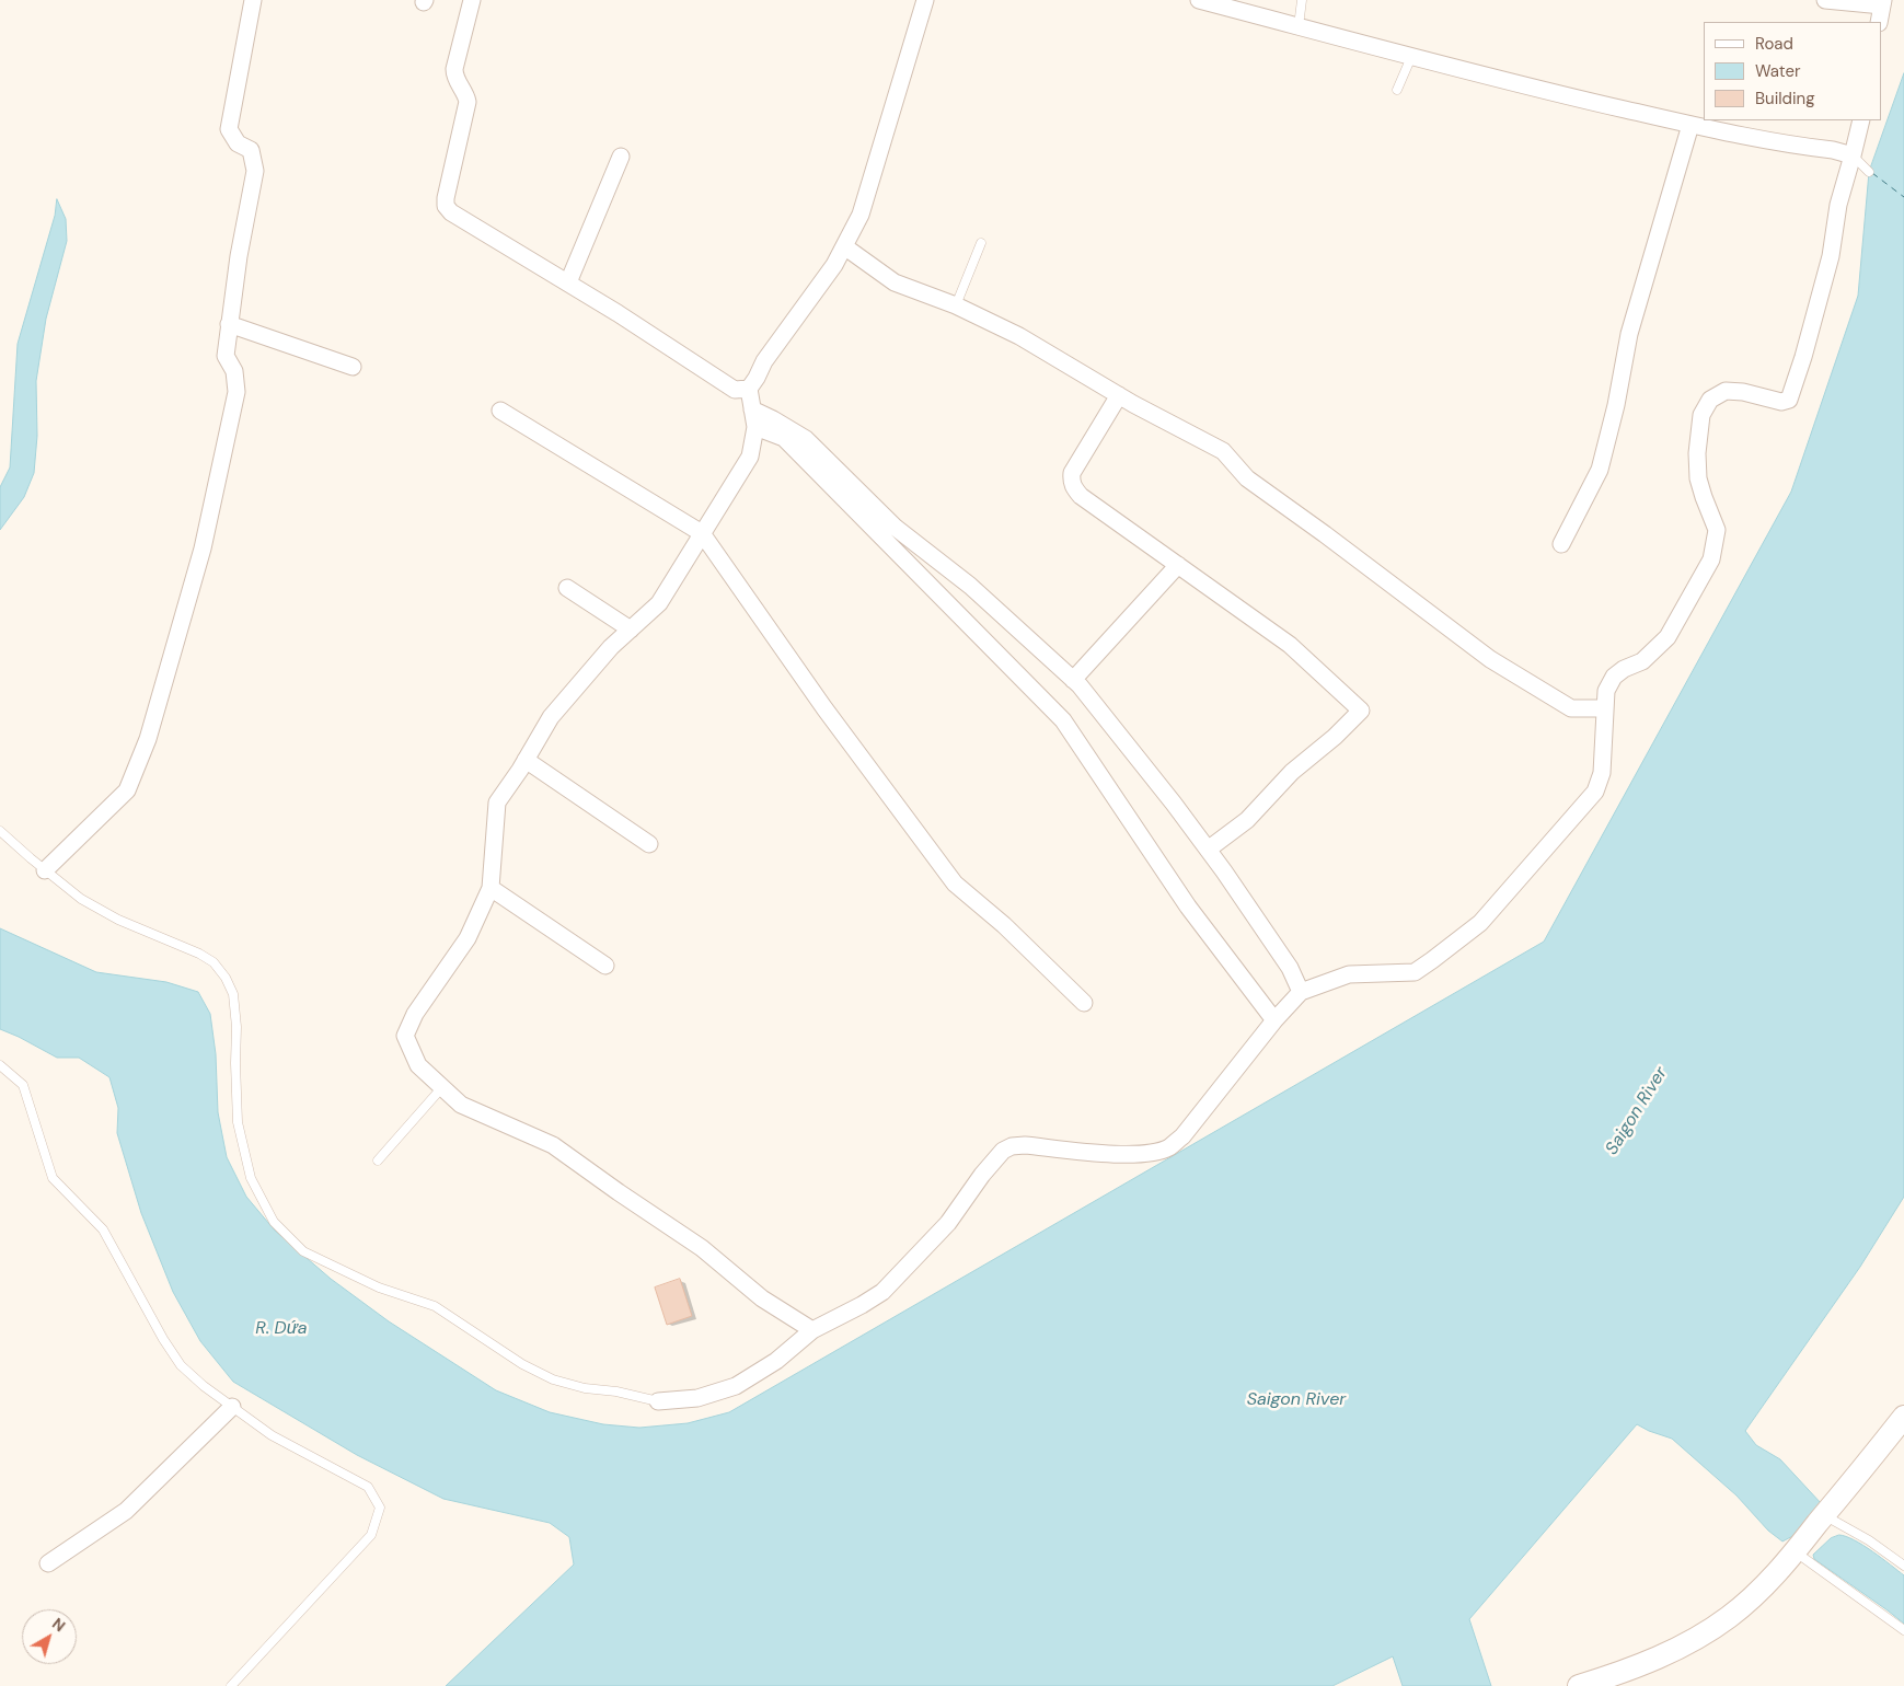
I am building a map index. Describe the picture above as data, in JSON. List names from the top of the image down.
{
  "water": ["Saigon River", "R. Dứa"],
  "legend": ["Road", "Water", "Building"],
  "north": "top right"
}
